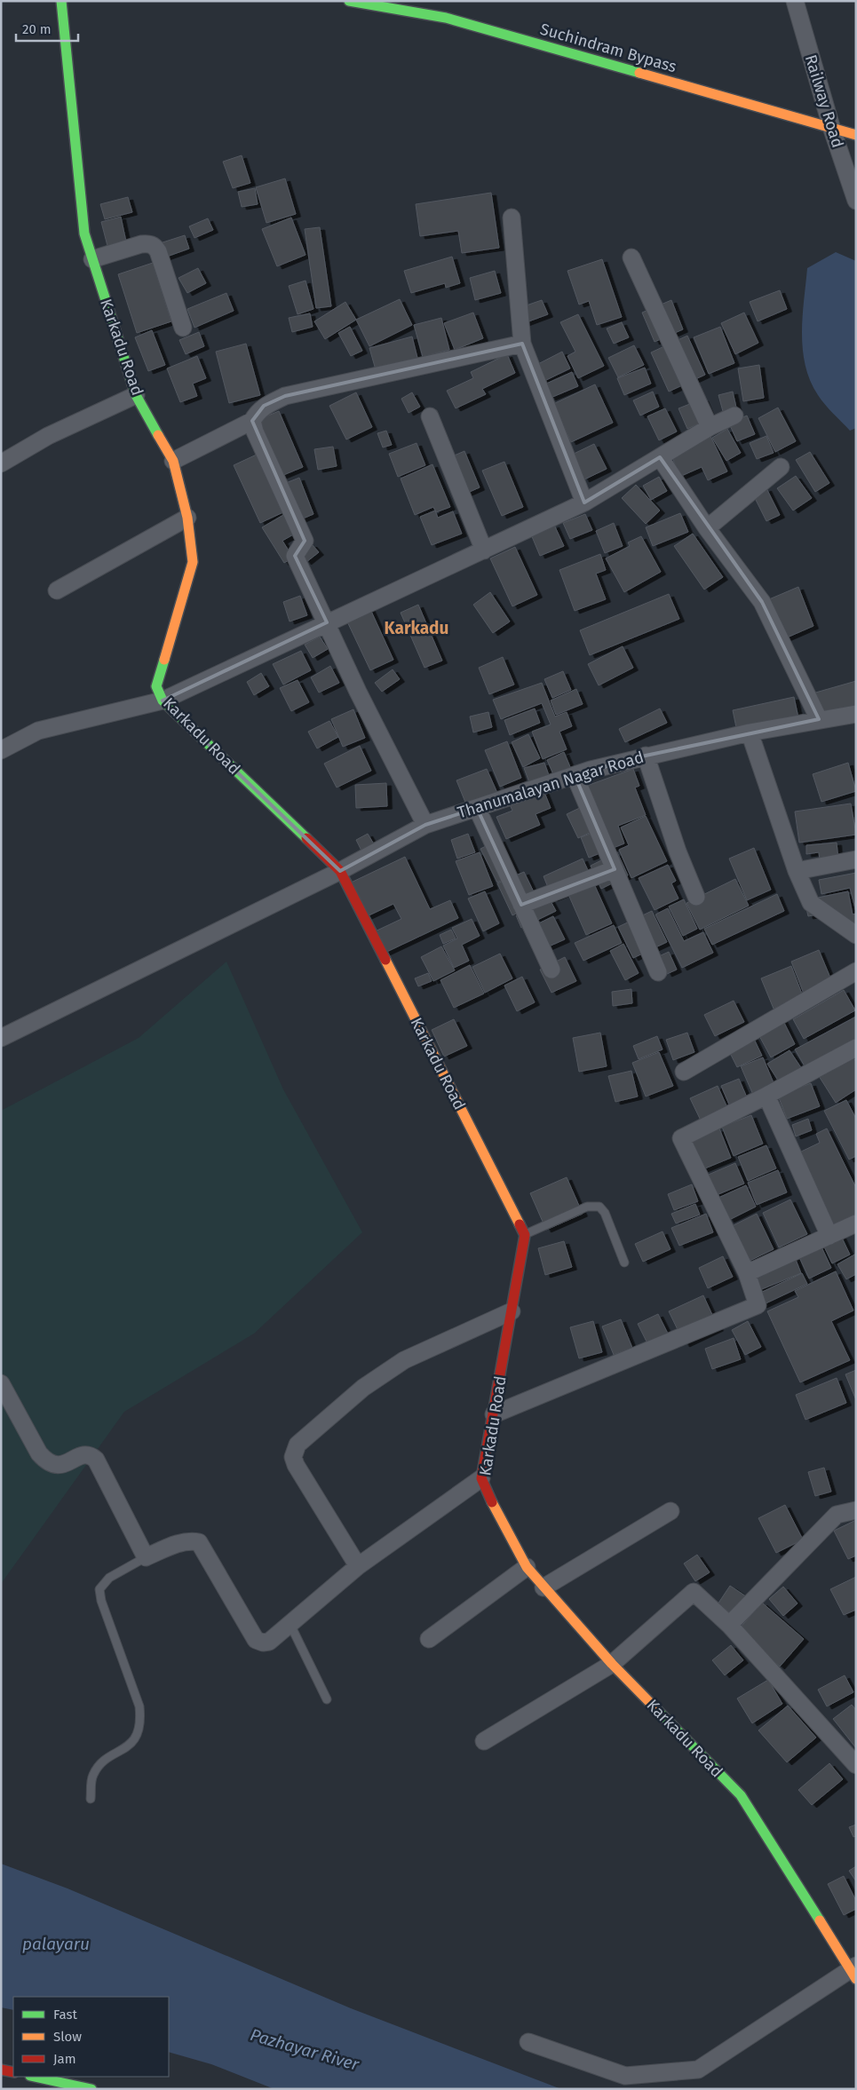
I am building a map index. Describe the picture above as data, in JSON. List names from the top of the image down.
{
  "streets": {
    "main road": ["Suchindram Bypass", "Karkadu Road"],
    "street": ["Railway Road", "Thanumalayan Nagar Road"]
  },
  "crossings": [
    ["Suchindram Bypass", "Railway Road"],
    ["Karkadu Road", "Thanumalayan Nagar Road"]
  ],
  "districts": ["Karkadu"],
  "water": ["palayaru", "Pazhayar River"],
  "legend": ["Fast", "Slow", "Jam"],
  "scale_bar": "20 m"
}
